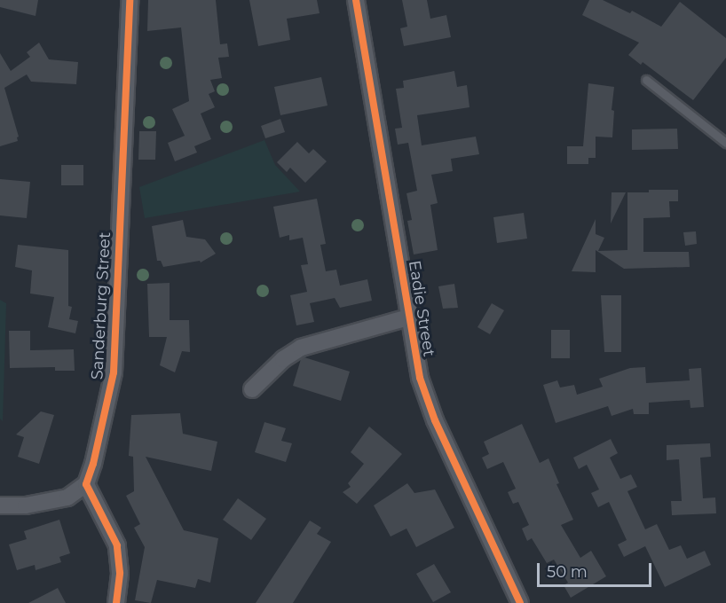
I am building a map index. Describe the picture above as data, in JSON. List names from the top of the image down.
{
  "streets": {
    "street": ["Sanderburg Street", "Eadie Street"]
  },
  "scale_bar": "50 m"
}
